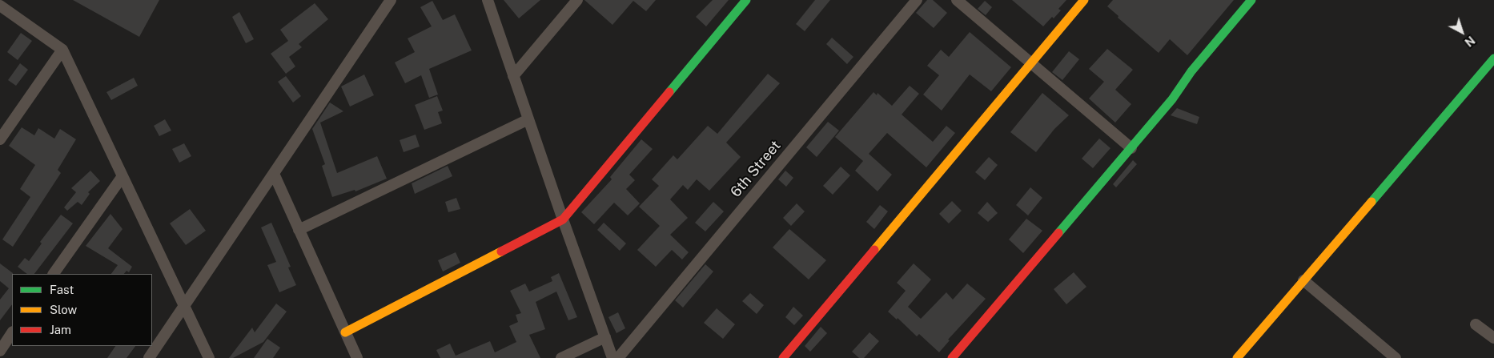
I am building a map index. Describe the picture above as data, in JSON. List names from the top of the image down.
{
  "streets": {
    "street": ["6th Street"]
  },
  "legend": ["Fast", "Slow", "Jam"],
  "north": "bottom right"
}
